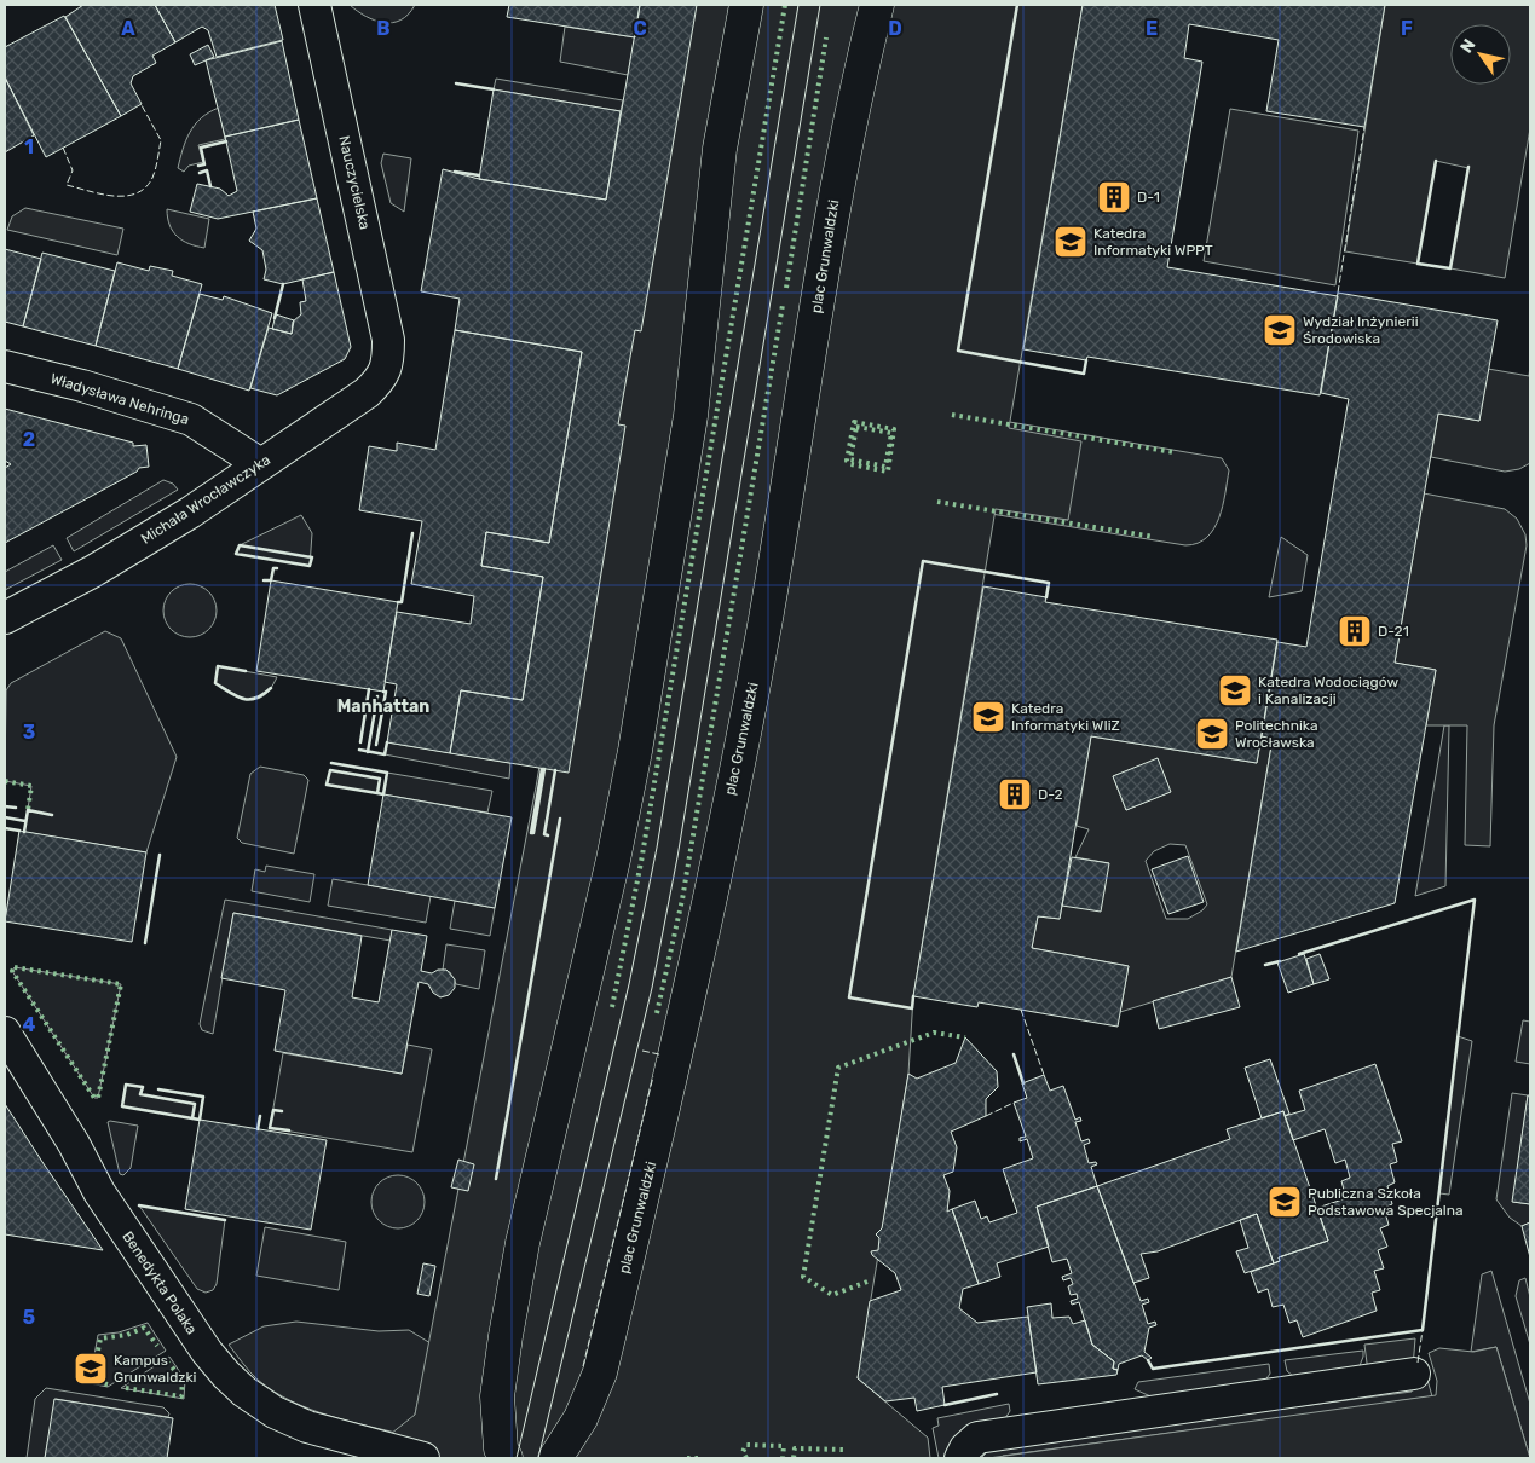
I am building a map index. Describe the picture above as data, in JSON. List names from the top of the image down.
{
  "streets": {
    "main road": ["plac Grunwaldzki"],
    "street": [
      "Nauczycielska",
      "Władysława Nehringa",
      "Michała Wrocławczyka",
      "Benedykta Polaka"
    ]
  },
  "crossings": [
    ["Nauczycielska", "Michała Wrocławczyka"],
    ["Władysława Nehringa", "Michała Wrocławczyka"]
  ],
  "districts": ["Manhattan"],
  "places": {
    "building": ["D-1", "D-21", "D-2"],
    "school or university": [
      "Katedra Informatyki WPPT",
      "Wydział Inżynierii Środowiska",
      "Katedra Wodociągów i Kanalizacji",
      "Katedra Informatyki WIiZ",
      "Politechnika Wrocławska",
      "Publiczna Szkoła Podstawowa Specjalna",
      "Kampus Grunwaldzki"
    ]
  },
  "north": "top left",
  "grid": {
    "columns": [
      "A",
      "B",
      "C",
      "D",
      "E",
      "F"
    ],
    "rows": [
      "1",
      "2",
      "3",
      "4",
      "5"
    ]
  }
}
